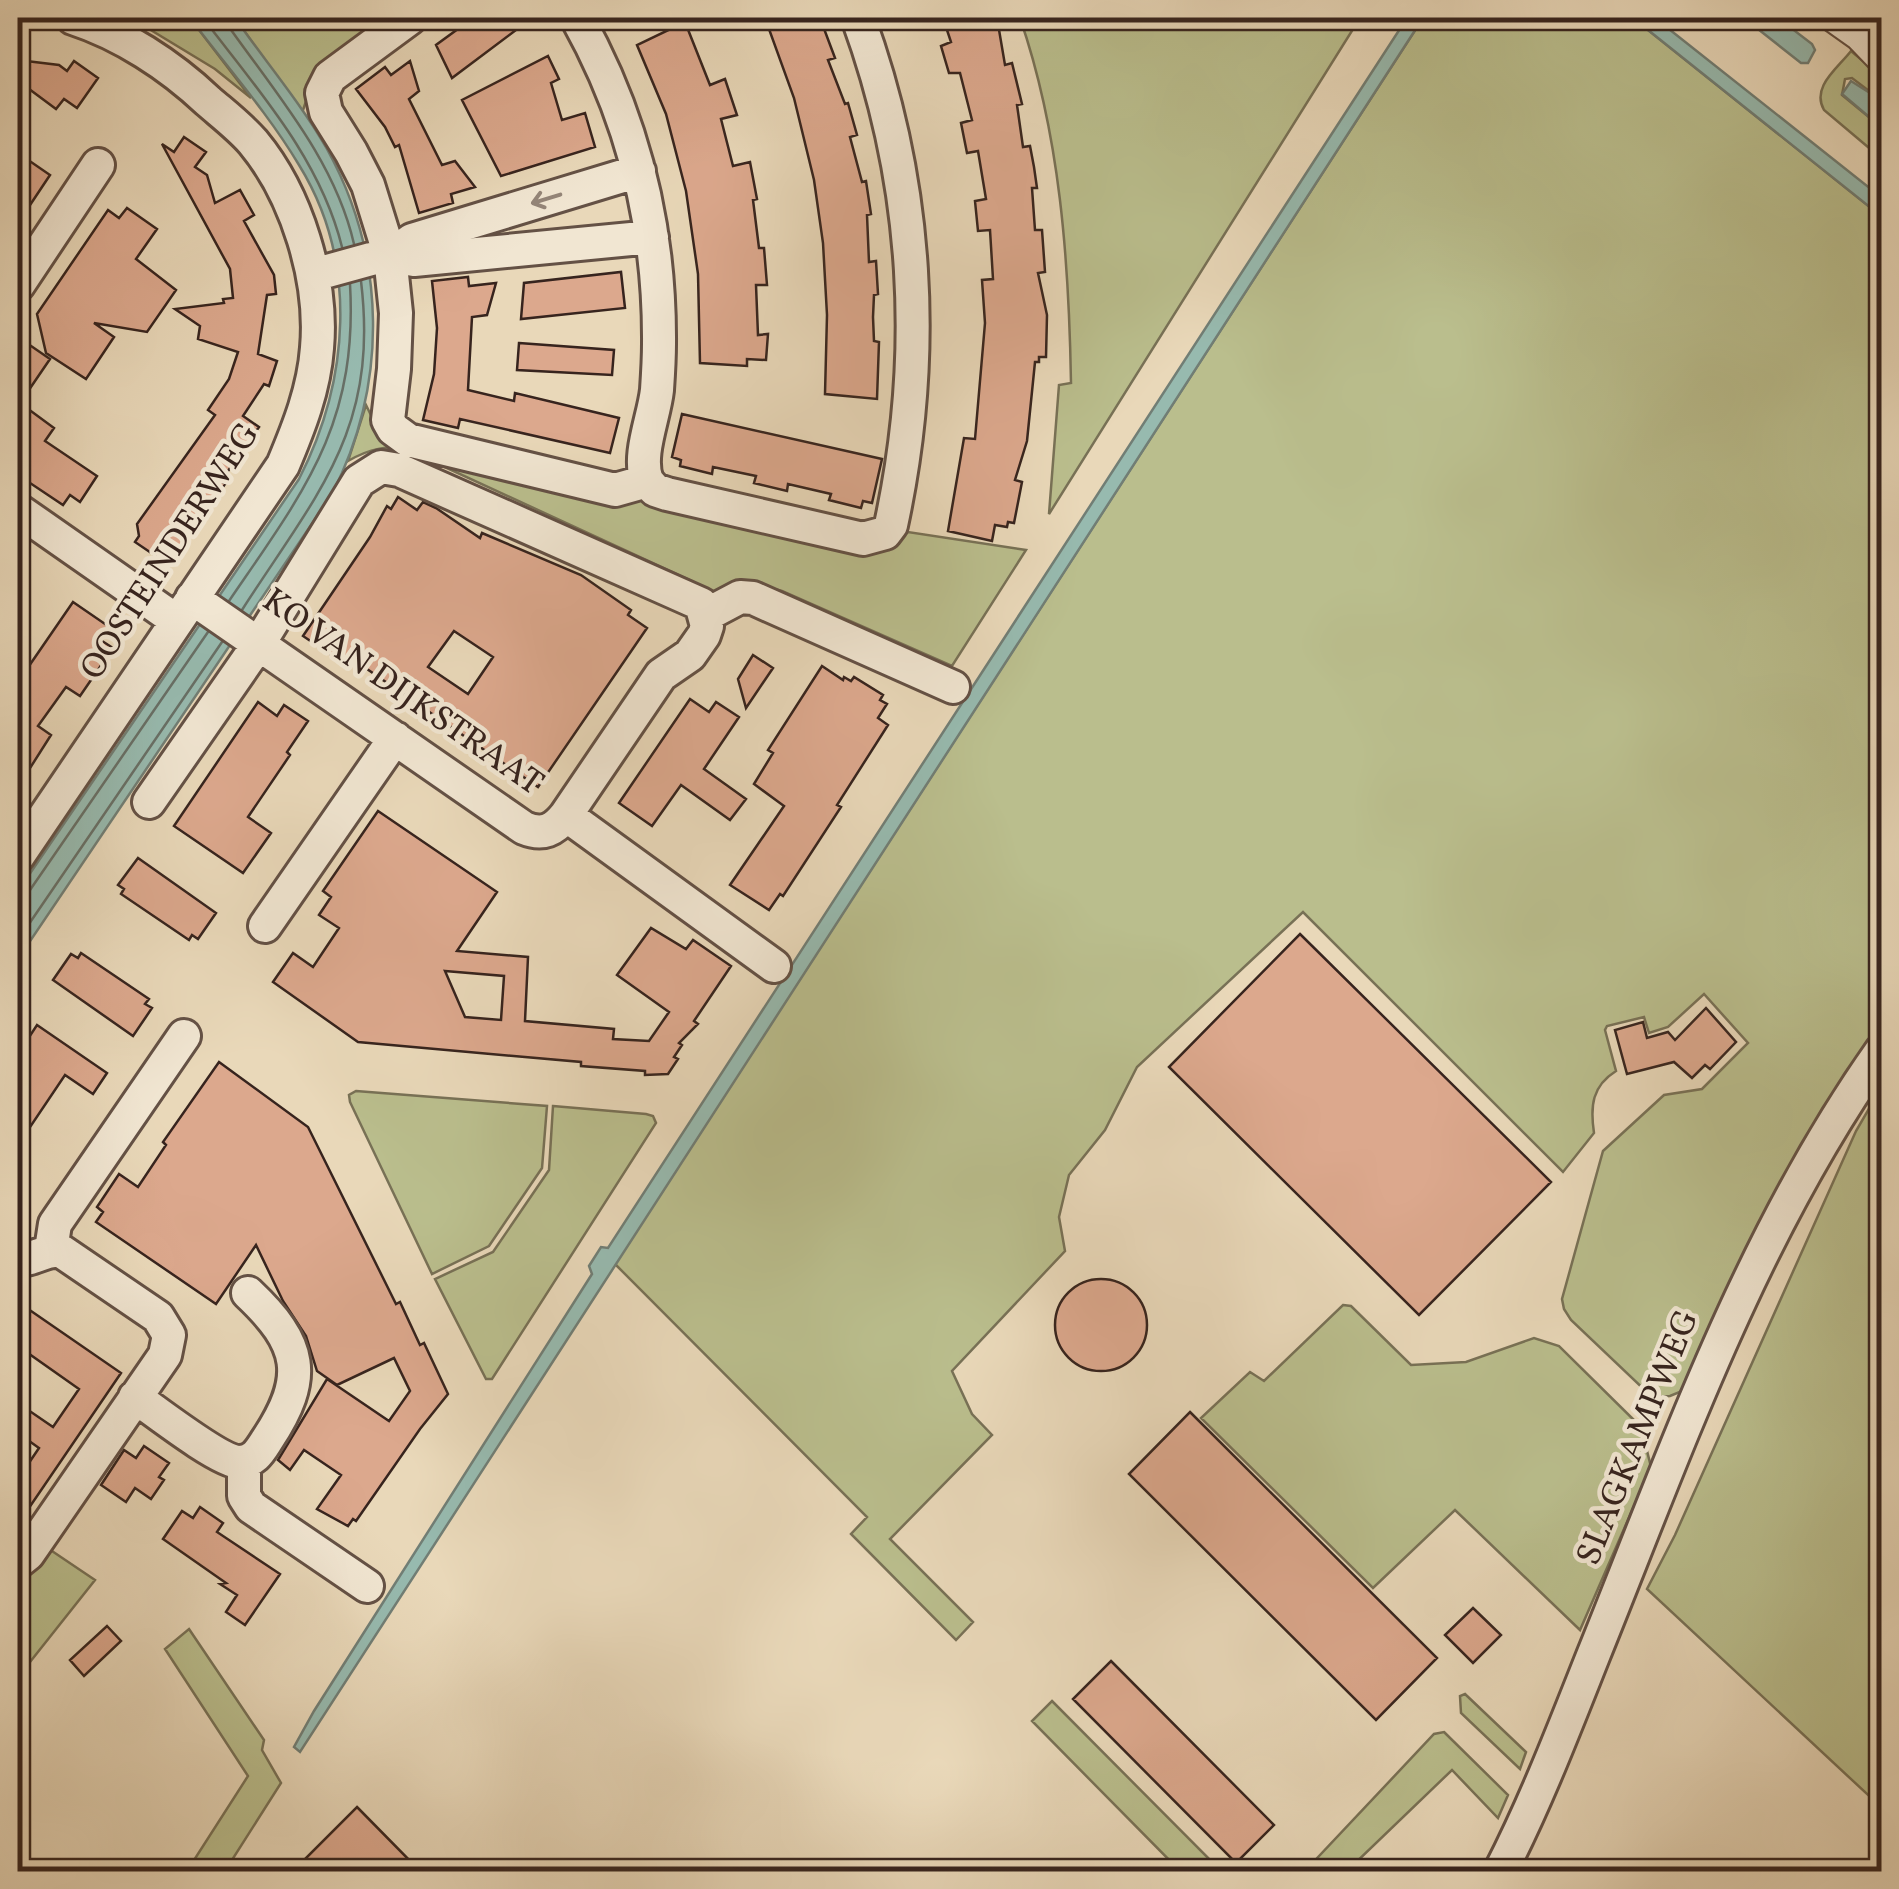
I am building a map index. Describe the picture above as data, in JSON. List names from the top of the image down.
{
  "streets": {
    "street": ["OOSTEINDERWEG", "KO VAN DIJKSTRAAT", "SLAGKAMPWEG"]
  },
  "crossings": [
    ["OOSTEINDERWEG", "KO VAN DIJKSTRAAT"]
  ]
}
